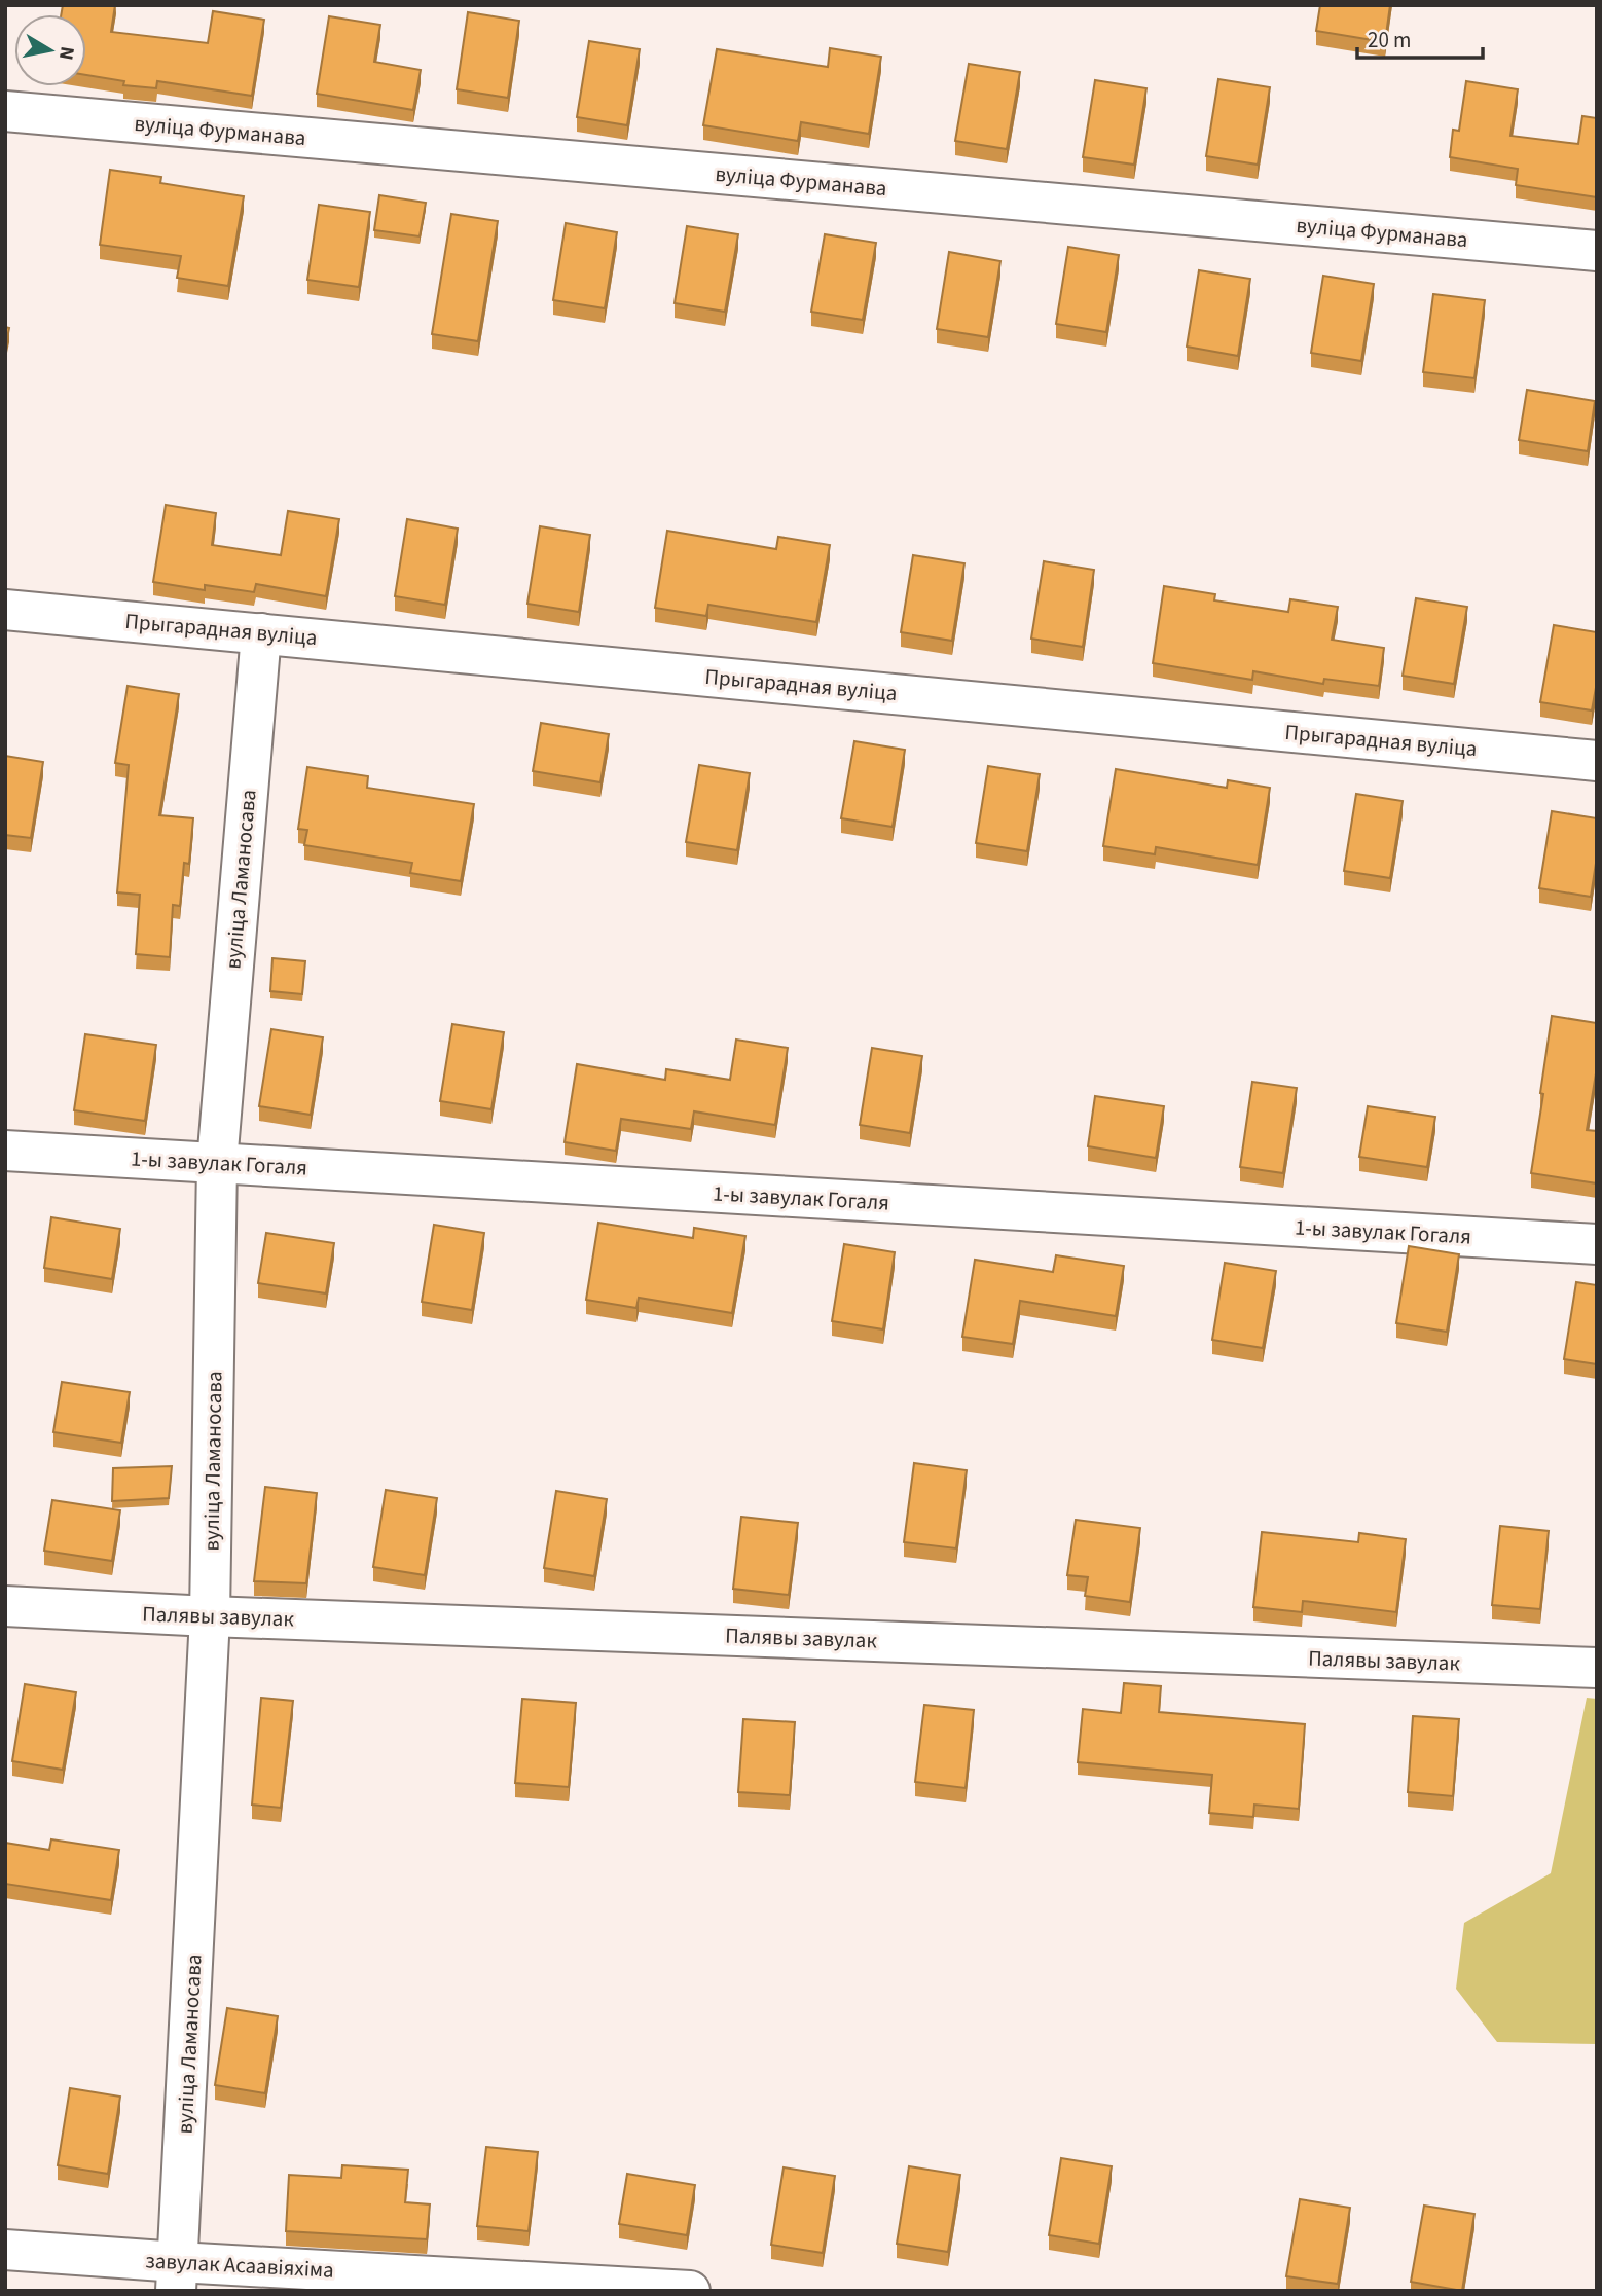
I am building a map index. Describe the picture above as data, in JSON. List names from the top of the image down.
{
  "streets": {
    "street": [
      "вуліца Фурманава",
      "Прыгарадная вуліца",
      "вуліца Ламаносава",
      "1-ы завулак Гогаля",
      "Палявы завулак",
      "завулак Асаавіяхіма"
    ]
  },
  "crossings": [
    ["Прыгарадная вуліца", "вуліца Ламаносава"],
    ["вуліца Ламаносава", "1-ы завулак Гогаля"],
    ["вуліца Ламаносава", "Палявы завулак"],
    ["вуліца Ламаносава", "завулак Асаавіяхіма"]
  ],
  "scale_bar": "20 m",
  "north": "right"
}
